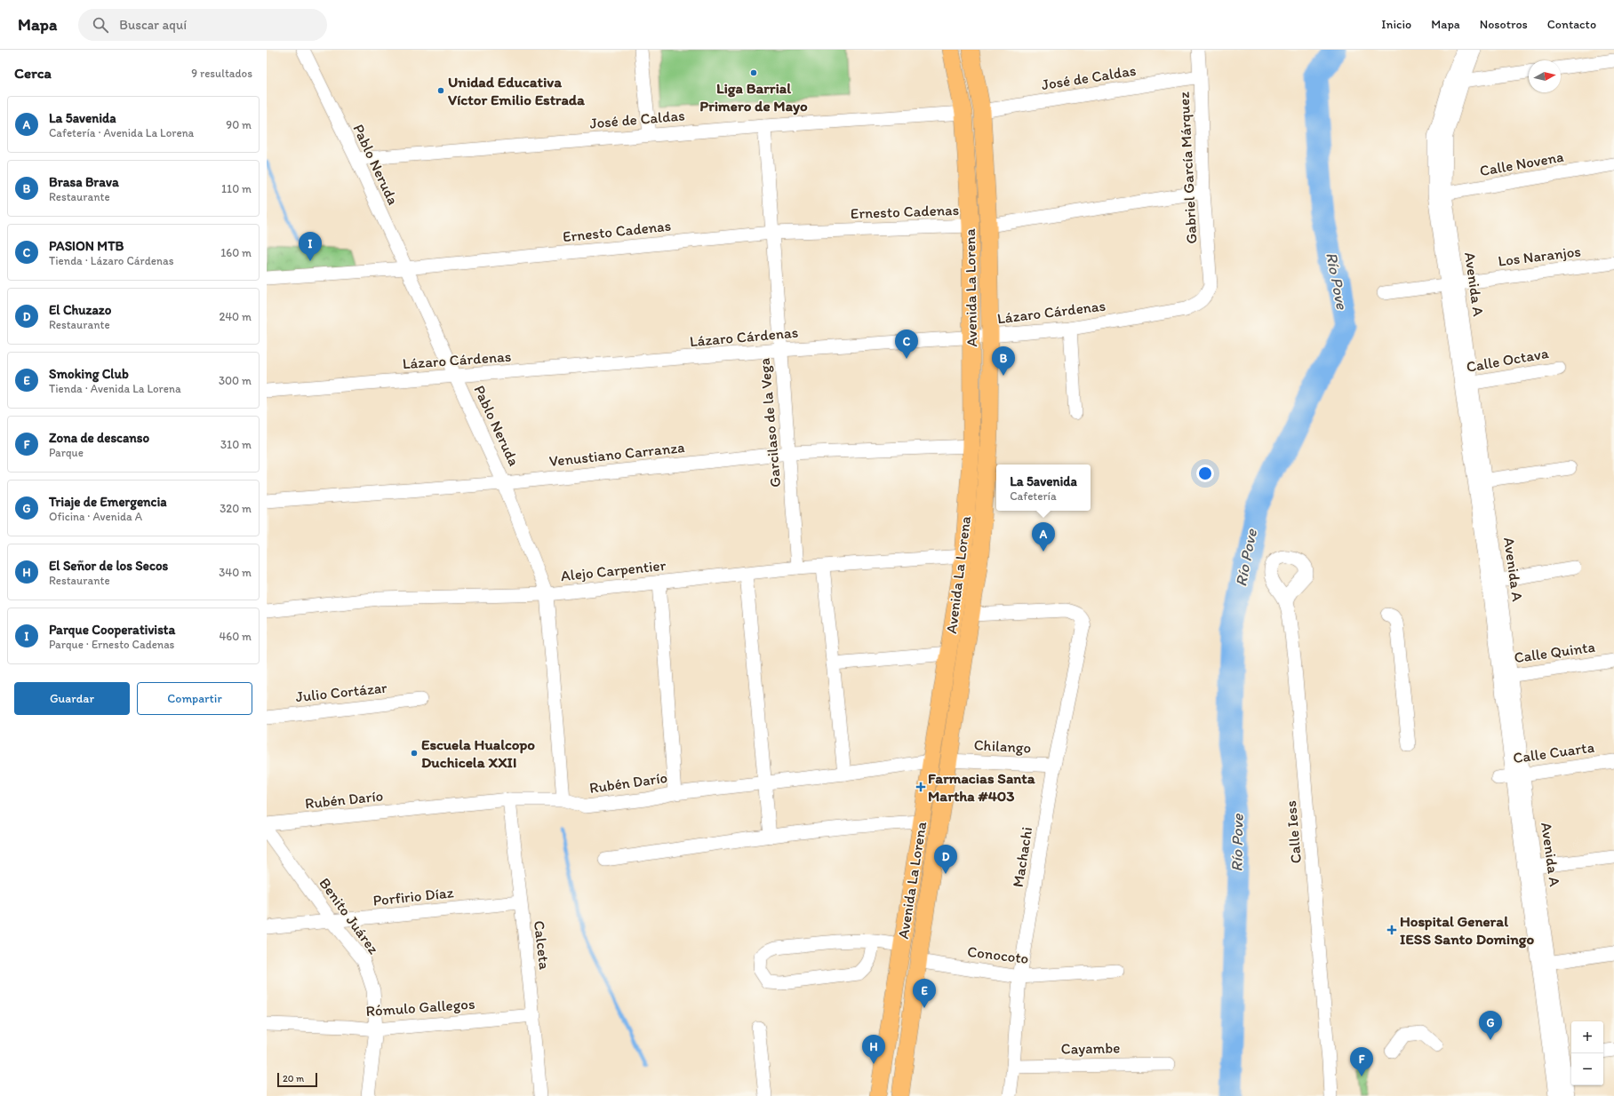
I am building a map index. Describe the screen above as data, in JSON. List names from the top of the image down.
{
  "streets": {
    "main road": ["Avenida La Lorena"],
    "street": [
      "José de Caldas",
      "Calle Novena",
      "Pablo Neruda",
      "Gabriel García Márquez",
      "Ernesto Cadenas",
      "Los Naranjos",
      "Avenida A",
      "Lázaro Cárdenas",
      "Calle Octava",
      "Garcilaso de la Vega",
      "Venustiano Carranza",
      "Alejo Carpentier",
      "Calle Quinta",
      "Julio Cortázar",
      "Chilango",
      "Calle Cuarta",
      "Rubén Darío",
      "Calle Iess",
      "Machachi",
      "Porfirio Díaz",
      "Benito Juárez",
      "Calceta",
      "Conocoto",
      "Rómulo Gallegos",
      "Cayambe"
    ]
  },
  "crossings": [
    ["José de Caldas", "Pablo Neruda"],
    ["José de Caldas", "Gabriel García Márquez"],
    ["José de Caldas", "Avenida La Lorena"],
    ["José de Caldas", "Garcilaso de la Vega"],
    ["Calle Novena", "Avenida A"],
    ["Pablo Neruda", "Ernesto Cadenas"],
    ["Pablo Neruda", "Lázaro Cárdenas"],
    ["Pablo Neruda", "Venustiano Carranza"],
    ["Pablo Neruda", "Alejo Carpentier"],
    ["Pablo Neruda", "Rubén Darío"],
    ["Gabriel García Márquez", "Lázaro Cárdenas"],
    ["Ernesto Cadenas", "Avenida La Lorena"],
    ["Ernesto Cadenas", "Garcilaso de la Vega"],
    ["Los Naranjos", "Avenida A"],
    ["Avenida A", "Calle Octava"],
    ["Avenida A", "Calle Quinta"],
    ["Avenida A", "Calle Cuarta"],
    ["Avenida La Lorena", "Lázaro Cárdenas"],
    ["Avenida La Lorena", "Venustiano Carranza"],
    ["Avenida La Lorena", "Alejo Carpentier"],
    ["Avenida La Lorena", "Chilango"],
    ["Avenida La Lorena", "Rubén Darío"],
    ["Avenida La Lorena", "Machachi"],
    ["Avenida La Lorena", "Conocoto"],
    ["Lázaro Cárdenas", "Garcilaso de la Vega"],
    ["Garcilaso de la Vega", "Venustiano Carranza"],
    ["Garcilaso de la Vega", "Alejo Carpentier"],
    ["Chilango", "Machachi"],
    ["Rubén Darío", "Calceta"],
    ["Machachi", "Conocoto"],
    ["Machachi", "Cayambe"],
    ["Porfirio Díaz", "Benito Juárez"],
    ["Porfirio Díaz", "Calceta"],
    ["Benito Juárez", "Rómulo Gallegos"],
    ["Calceta", "Rómulo Gallegos"]
  ],
  "water": ["Río Pove"],
  "places": {
    "other": ["Liga Barrial Primero de Mayo", "Unidad Educativa Víctor Emilio Estrada", "Escuela Hualcopo Duchicela XXII"],
    "health": ["Farmacias Santa Martha #403", "Hospital General IESS Santo Domingo"]
  },
  "scale_bar": "20 m",
  "north": "right",
  "page": {
    "header": "Mapa",
    "search": "Buscar aquí",
    "nav": [
      "Inicio",
      "Mapa",
      "Nosotros",
      "Contacto"
    ],
    "heading": ["Cerca", "9 resultados"],
    "list": [
      {
        "mark": "A",
        "name": "La 5avenida",
        "note": "Cafetería · Avenida La Lorena",
        "value": "90 m"
      },
      {
        "mark": "B",
        "name": "Brasa Brava",
        "note": "Restaurante",
        "value": "110 m"
      },
      {
        "mark": "C",
        "name": "PASION MTB",
        "note": "Tienda · Lázaro Cárdenas",
        "value": "160 m"
      },
      {
        "mark": "D",
        "name": "El Chuzazo",
        "note": "Restaurante",
        "value": "240 m"
      },
      {
        "mark": "E",
        "name": "Smoking Club",
        "note": "Tienda · Avenida La Lorena",
        "value": "300 m"
      },
      {
        "mark": "F",
        "name": "Zona de descanso",
        "note": "Parque",
        "value": "310 m"
      },
      {
        "mark": "G",
        "name": "Triaje de Emergencia",
        "note": "Oficina · Avenida A",
        "value": "320 m"
      },
      {
        "mark": "H",
        "name": "El Señor de los Secos",
        "note": "Restaurante",
        "value": "340 m"
      },
      {
        "mark": "I",
        "name": "Parque Cooperativista",
        "note": "Parque · Ernesto Cadenas",
        "value": "460 m"
      }
    ],
    "pins": [
      "I",
      "C",
      "B",
      "A",
      "D",
      "E",
      "G",
      "H",
      "F"
    ],
    "popup": ["La 5avenida", "Cafetería"],
    "buttons": ["Guardar", "Compartir"],
    "map_buttons": ["+", "−"],
    "scale": "20 m"
  }
}
